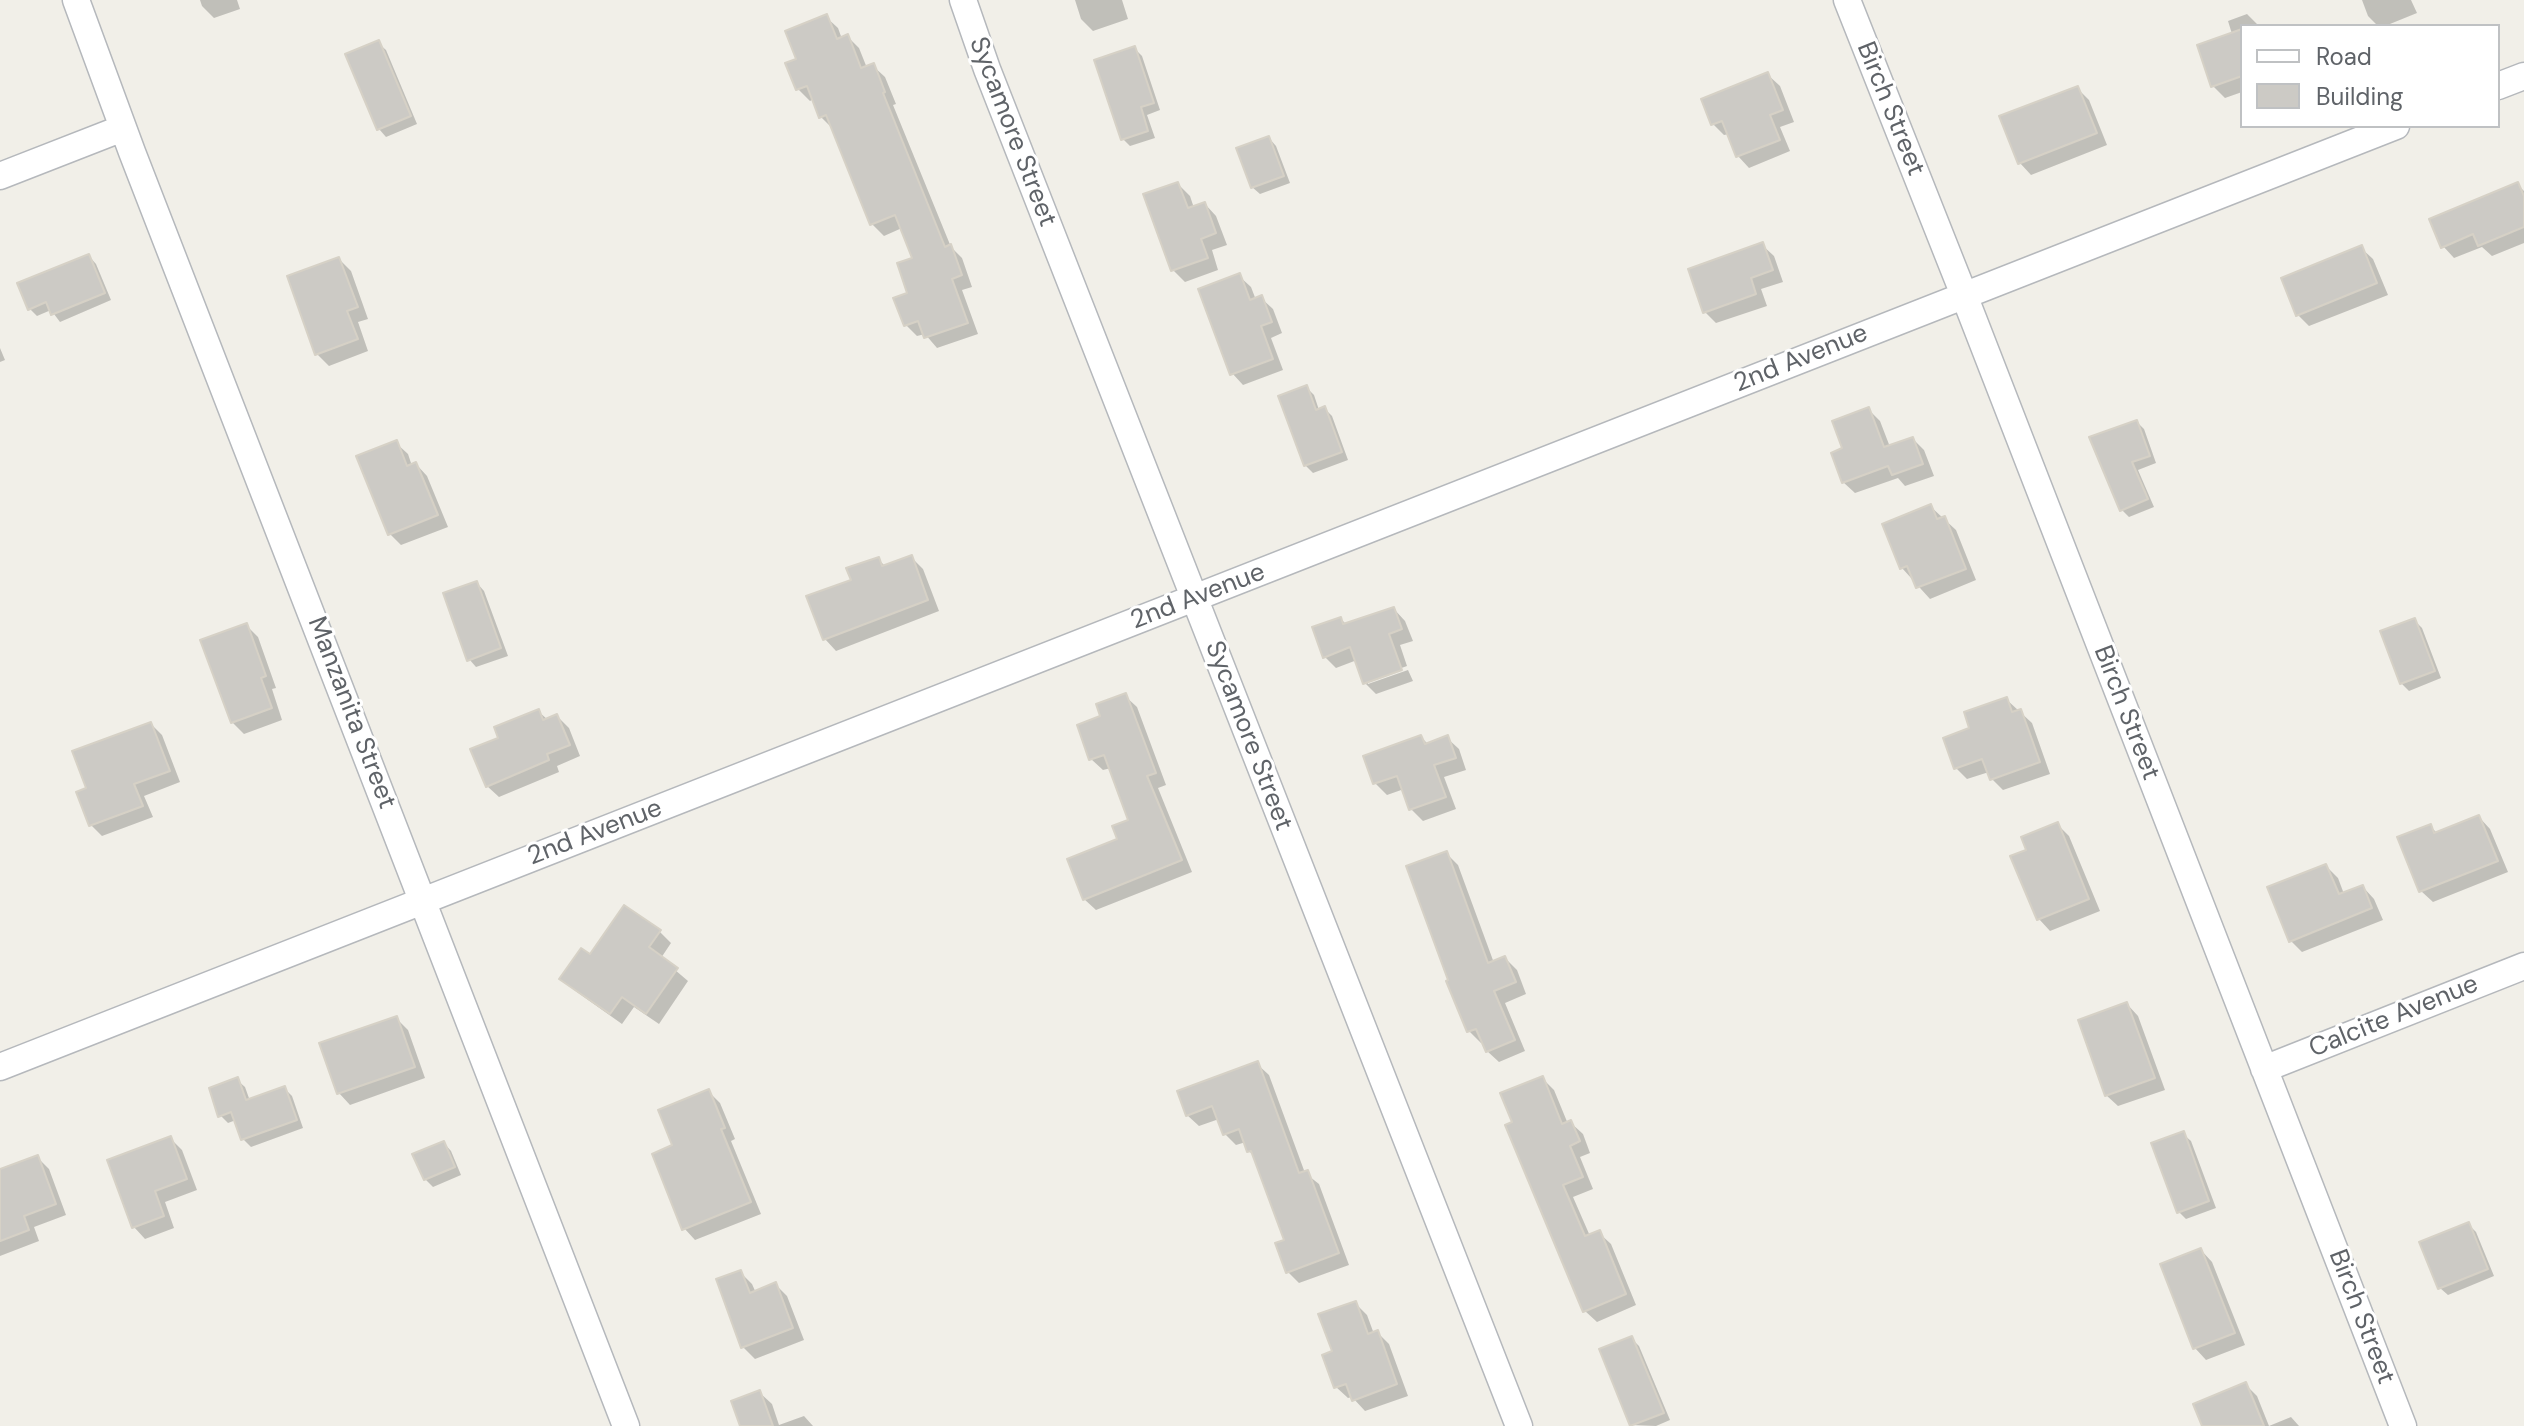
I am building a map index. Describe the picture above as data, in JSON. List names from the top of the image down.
{
  "streets": {
    "street": [
      "Birch Street",
      "Sycamore Street",
      "2nd Avenue",
      "Manzanita Street",
      "Calcite Avenue"
    ]
  },
  "crossings": [
    ["Birch Street", "2nd Avenue"],
    ["Birch Street", "Calcite Avenue"],
    ["Sycamore Street", "2nd Avenue"],
    ["2nd Avenue", "Manzanita Street"]
  ],
  "legend": ["Road", "Building"]
}
